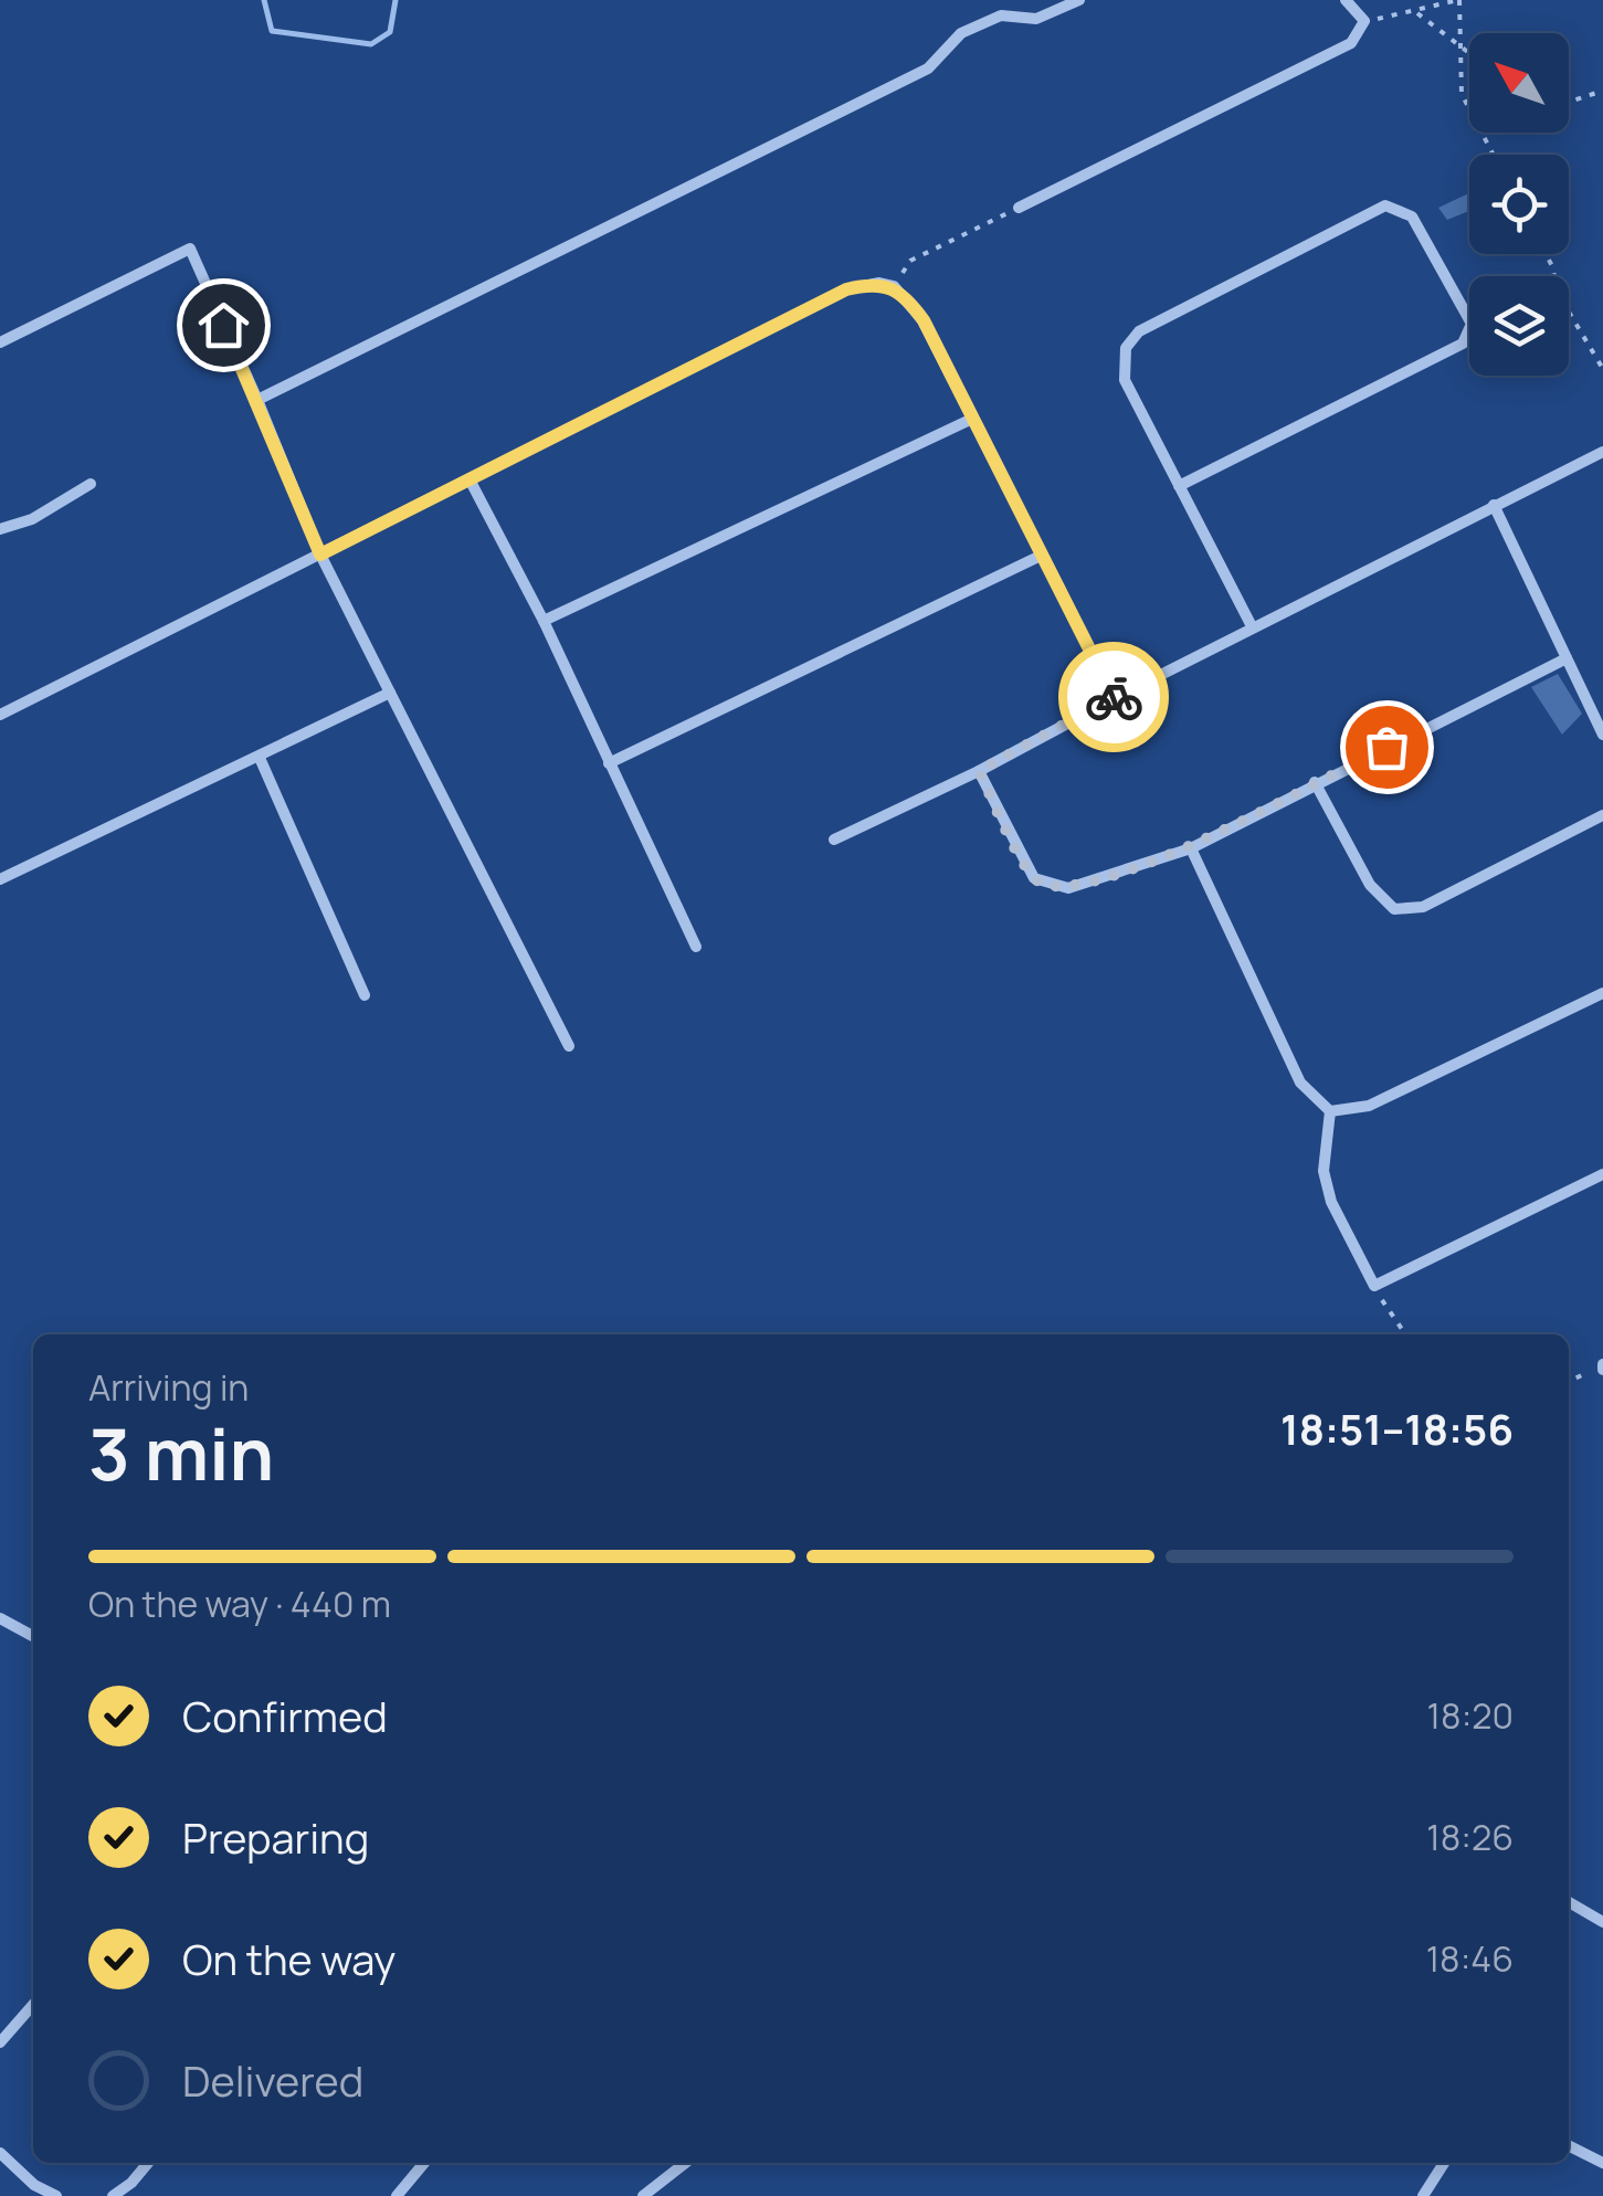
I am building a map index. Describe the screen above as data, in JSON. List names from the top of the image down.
{
  "north": "top left",
  "page": {
    "heading": ["3 min", "Arriving in", "18:51–18:56"],
    "bar": "On the way · 440 m",
    "list": [
      ["Confirmed", "18:20"],
      ["Preparing", "18:26"],
      ["On the way", "18:46"],
      "Delivered"
    ]
  }
}
